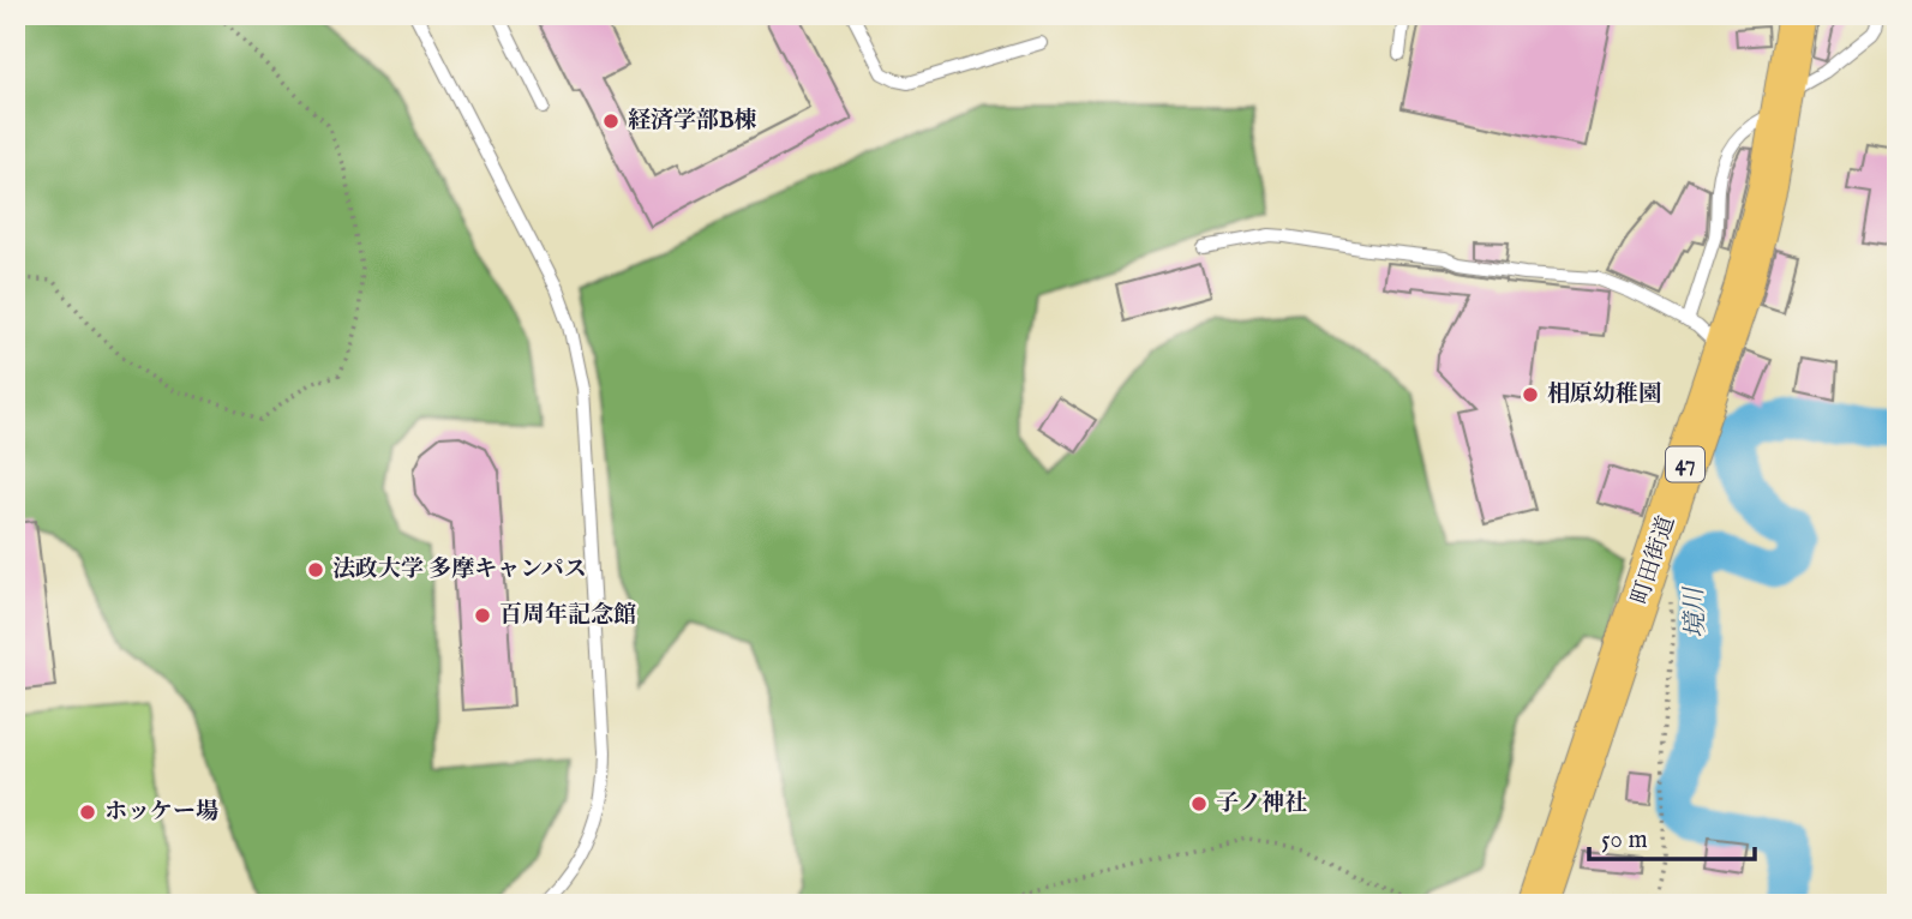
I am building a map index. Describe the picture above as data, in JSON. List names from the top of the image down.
{
  "streets": {
    "main road": ["47", "町田街道"]
  },
  "water": ["境川"],
  "places": [
    "経済学部B棟",
    "相原幼稚園",
    "法政大学 多摩キャンパス",
    "百周年記念館",
    "子ノ神社",
    "ホッケー場"
  ],
  "scale_bar": "50 m"
}
